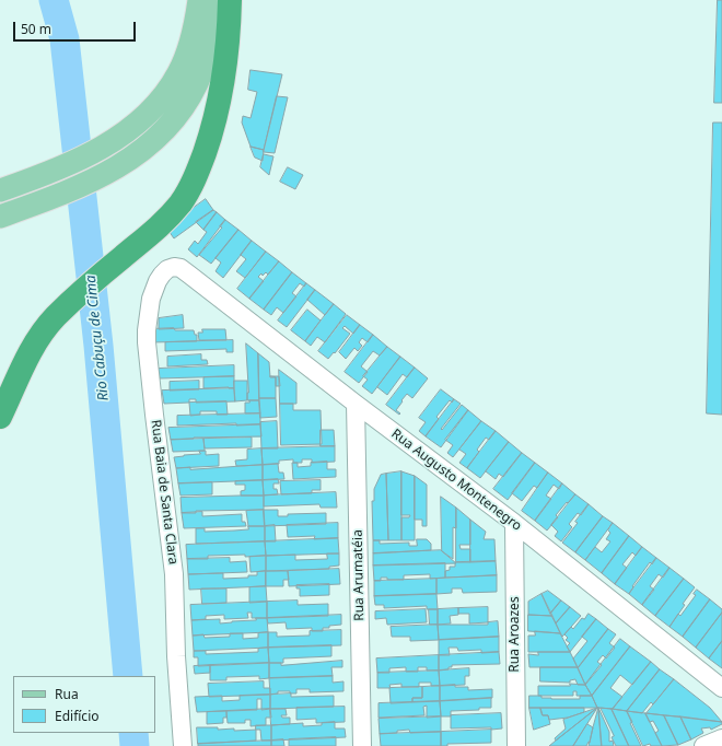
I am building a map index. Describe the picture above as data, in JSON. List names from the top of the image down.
{
  "streets": {
    "street": [
      "Rua Augusto Montenegro",
      "Rua Baia de Santa Clara",
      "Rua Arumatéia",
      "Rua Aroazes"
    ]
  },
  "crossings": [
    ["Rua Augusto Montenegro", "Rua Baia de Santa Clara"],
    ["Rua Augusto Montenegro", "Rua Arumatéia"],
    ["Rua Augusto Montenegro", "Rua Aroazes"]
  ],
  "water": ["Rio Cabuçu de Cima"],
  "legend": ["Rua", "Edifício"],
  "scale_bar": "50 m"
}
